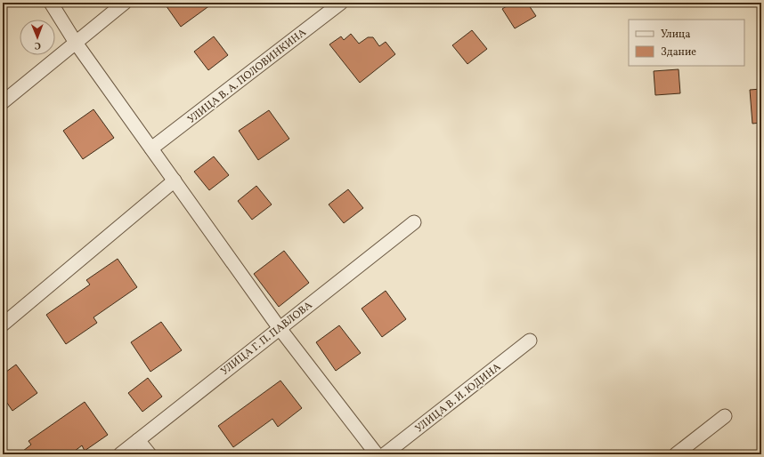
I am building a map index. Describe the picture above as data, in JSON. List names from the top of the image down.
{
  "streets": {
    "street": ["УЛИЦА В. А. ПОЛОВИНКИНА", "УЛИЦА Г. П. ПАВЛОВА", "УЛИЦА В. И. ЮДИНА"]
  },
  "legend": ["Улица", "Здание"],
  "north": "bottom"
}
